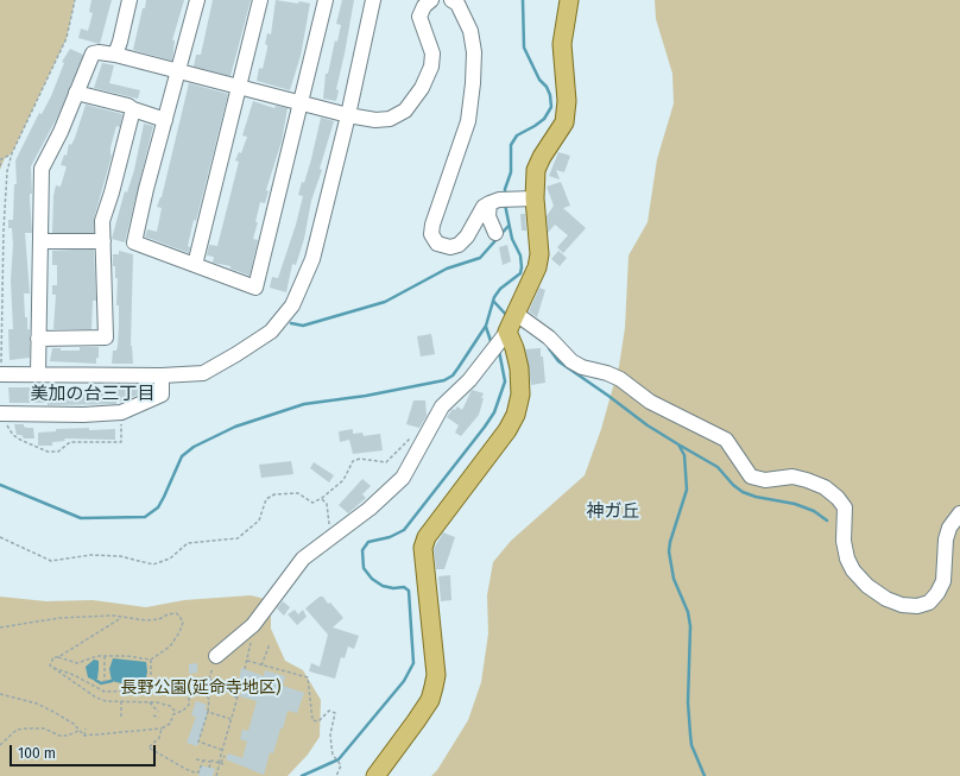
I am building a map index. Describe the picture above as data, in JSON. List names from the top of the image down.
{
  "districts": ["美加の台三丁目", "神ガ丘"],
  "parks": ["長野公園(延命寺地区)"],
  "scale_bar": "100 m"
}
